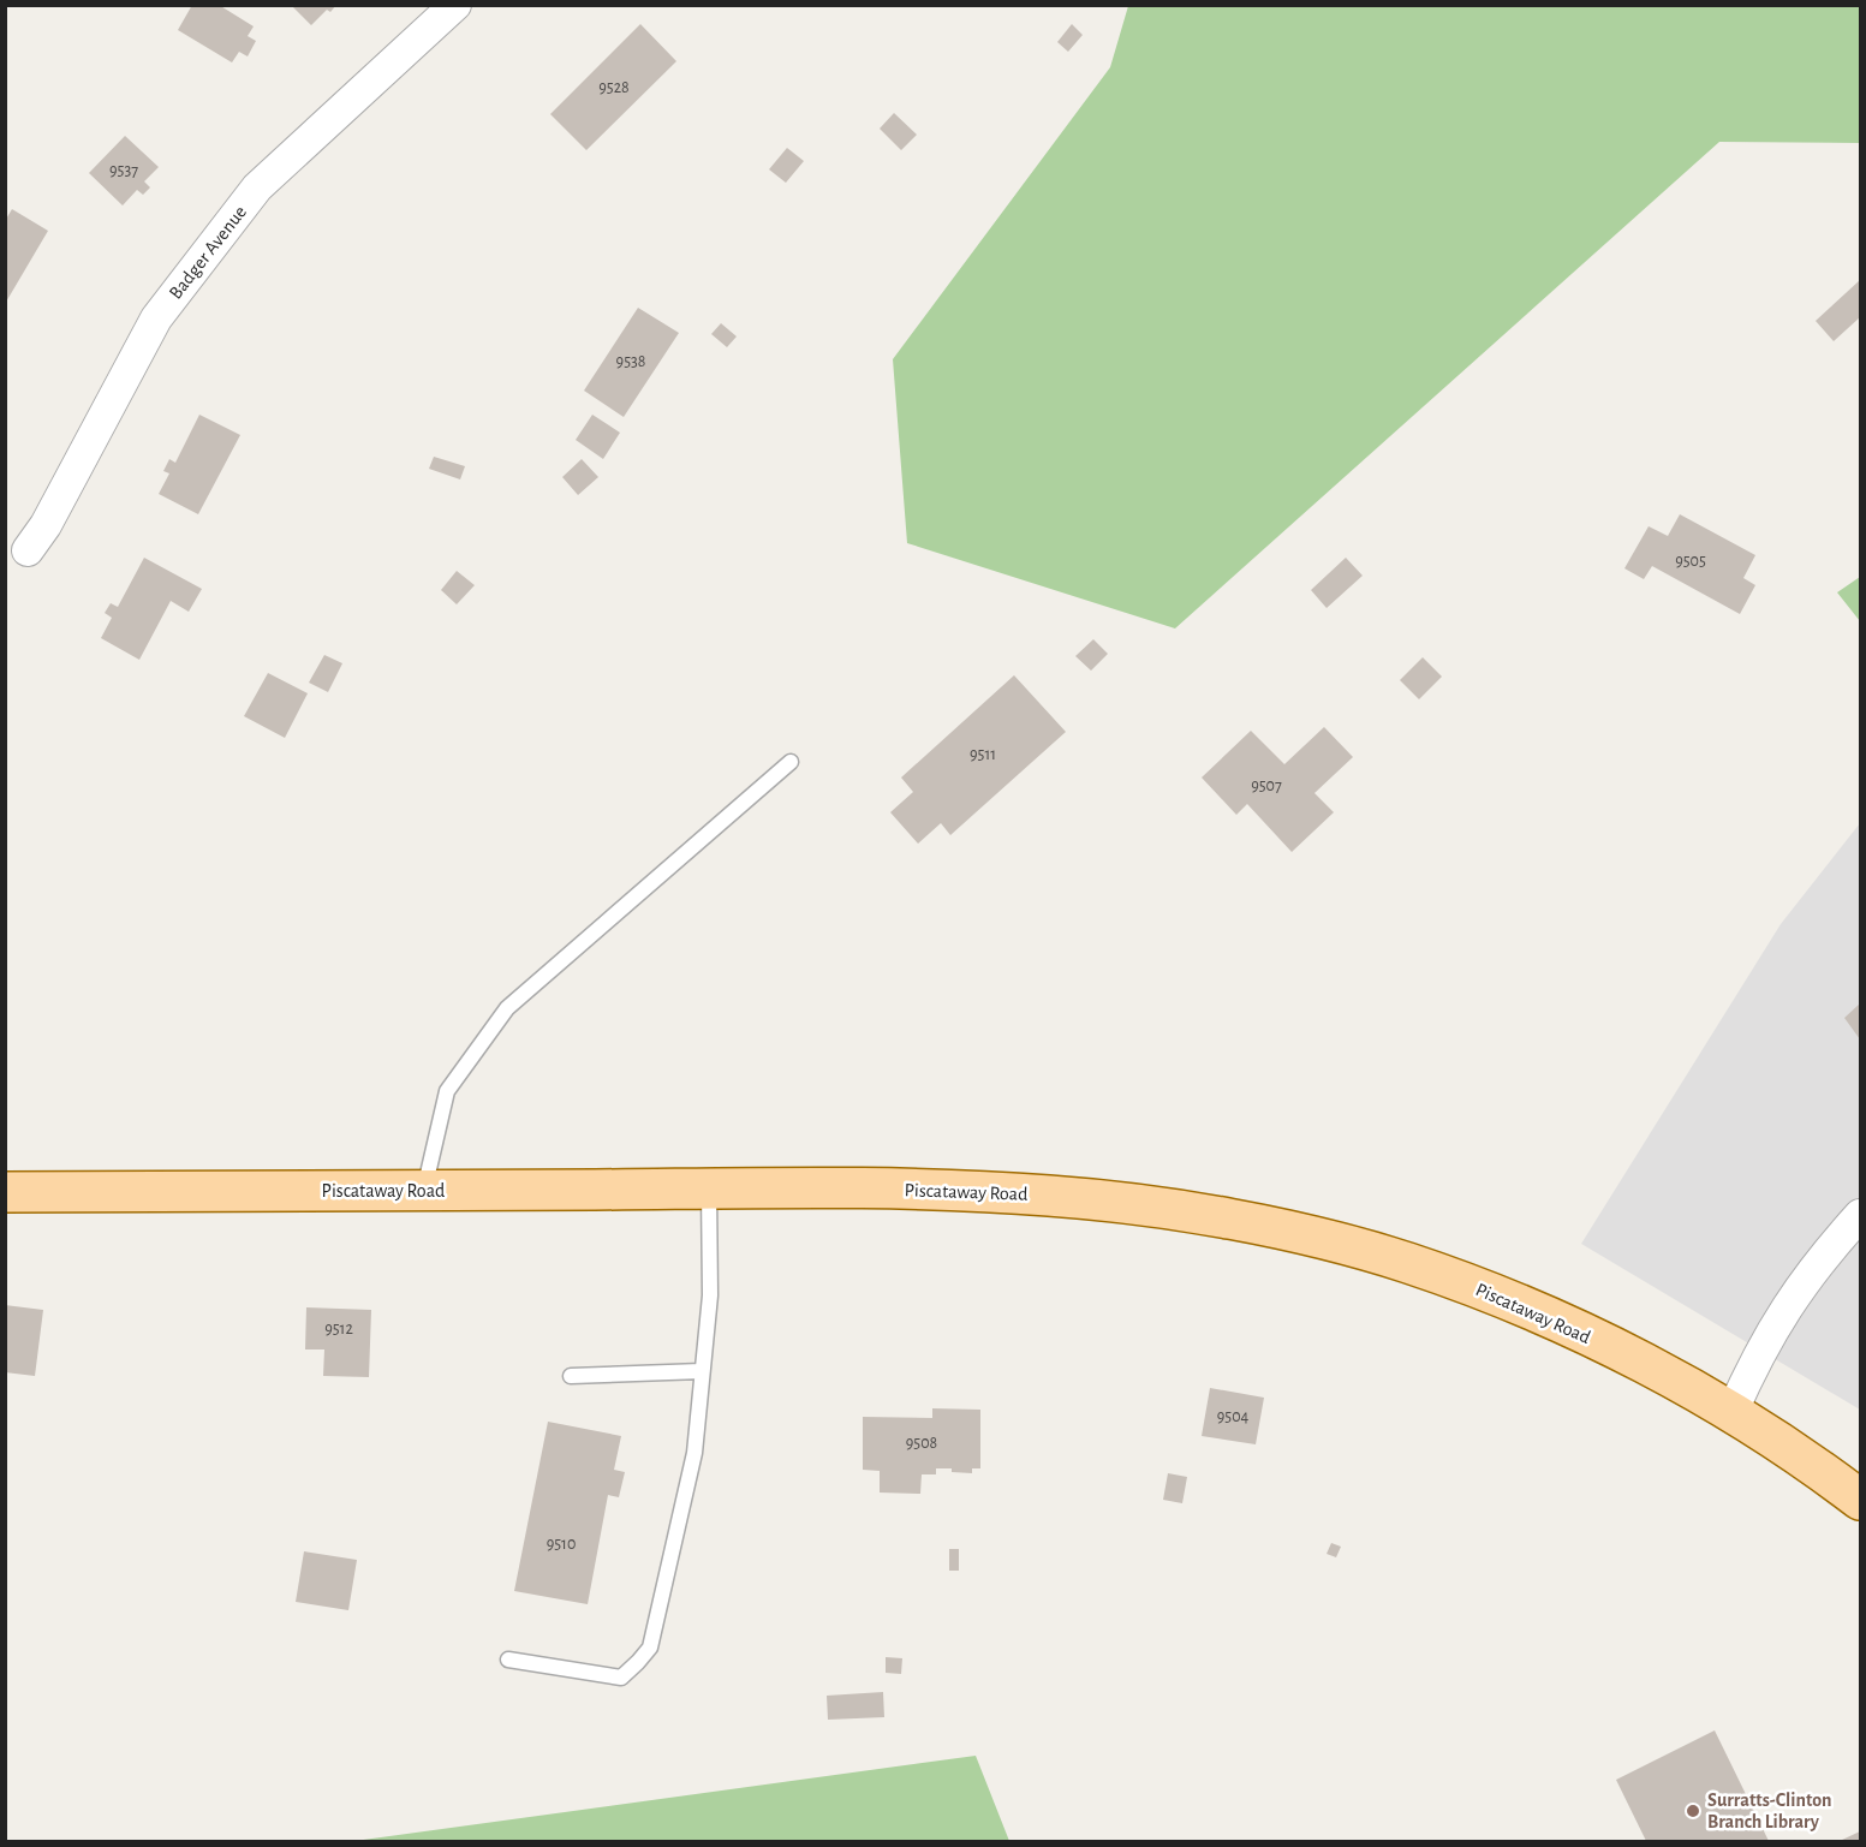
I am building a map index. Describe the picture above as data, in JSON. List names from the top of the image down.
{
  "streets": {
    "main road": ["Piscataway Road"],
    "street": ["Badger Avenue"]
  },
  "places": ["Surratts-Clinton Branch Library"],
  "house_numbers": [
    "9528",
    "9537",
    "9538",
    "9505",
    "9511",
    "9507",
    "9512",
    "9504",
    "9508",
    "9510"
  ]
}
